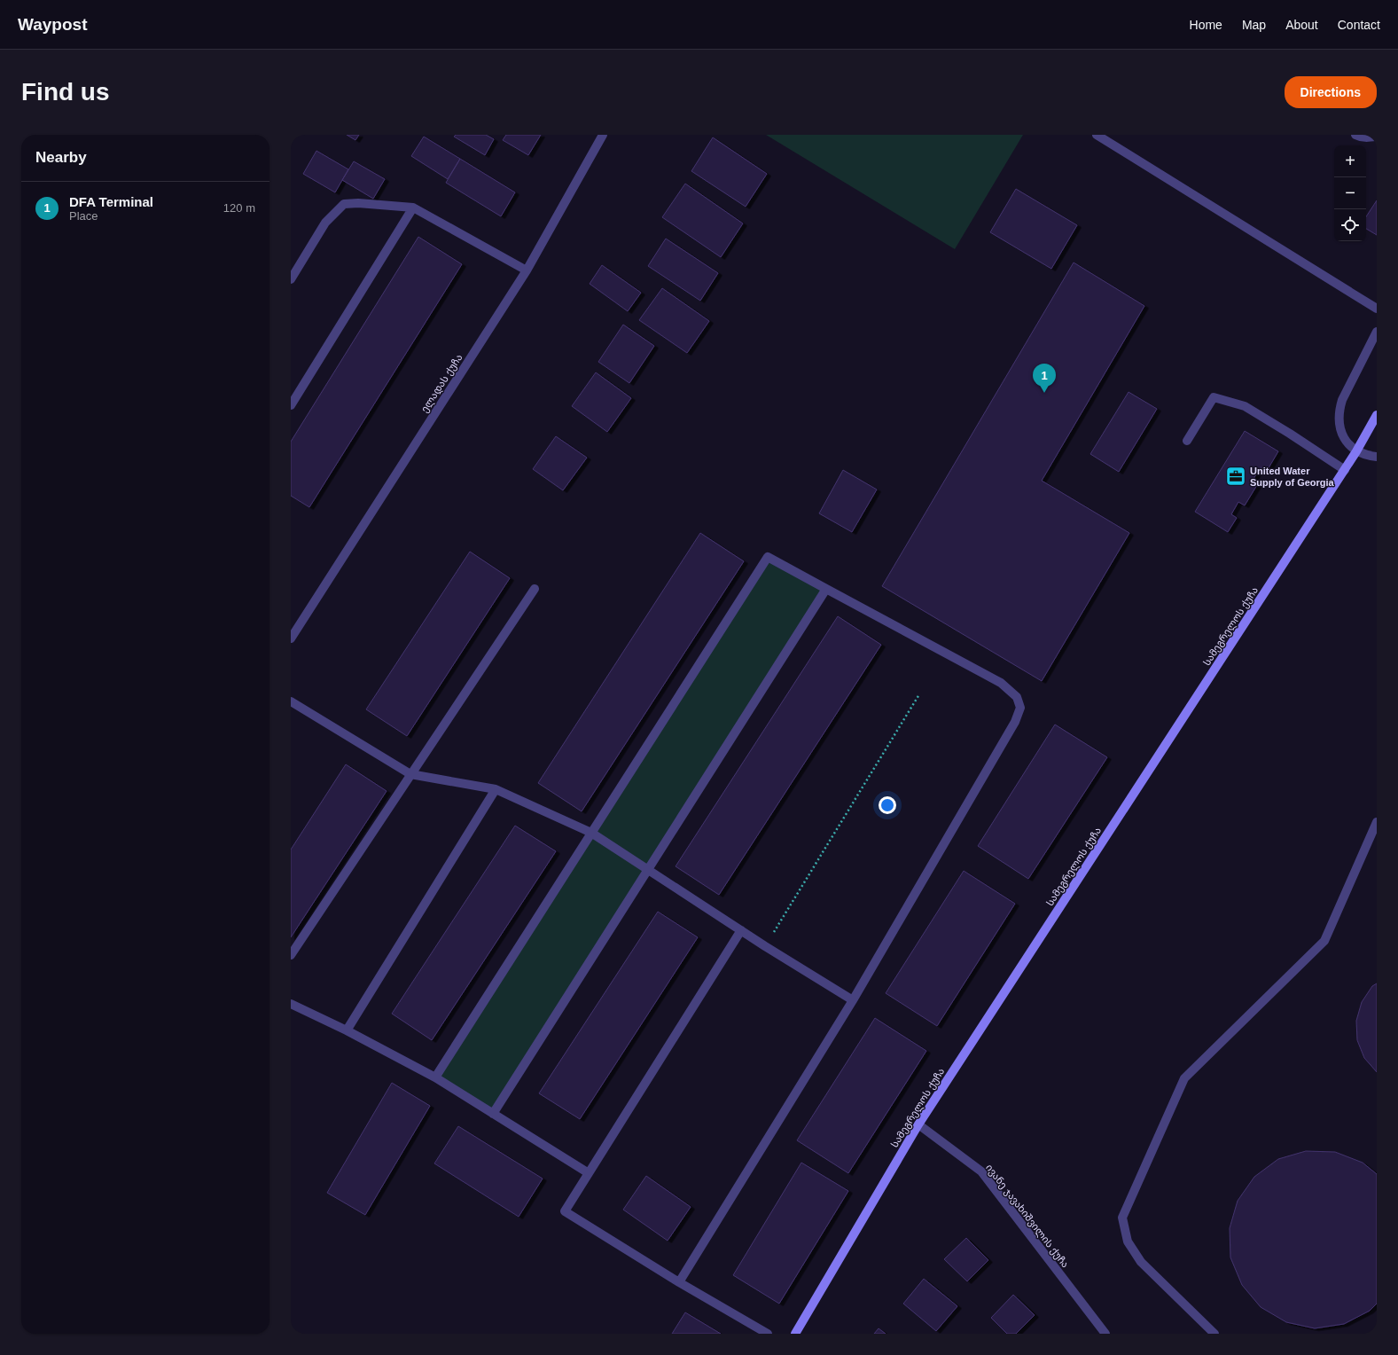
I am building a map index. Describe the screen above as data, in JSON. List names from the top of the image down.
{
  "streets": {
    "main road": ["სამეგრელოს ქუჩა"],
    "street": ["ელადას ქუჩა", "ივანე ჯავახიშვილის ქუჩა"]
  },
  "crossings": [
    ["სამეგრელოს ქუჩა", "ივანე ჯავახიშვილის ქუჩა"]
  ],
  "places": {
    "office": ["United Water Supply of Georgia"]
  },
  "page": {
    "header": "Waypost",
    "nav": [
      "Home",
      "Map",
      "About",
      "Contact"
    ],
    "buttons": "Directions",
    "title": "Find us",
    "heading": "Nearby",
    "map_buttons": ["+", "−"],
    "list": [
      {
        "mark": "1",
        "name": "DFA Terminal",
        "note": "Place",
        "value": "120 m"
      }
    ],
    "pins": "1"
  }
}
